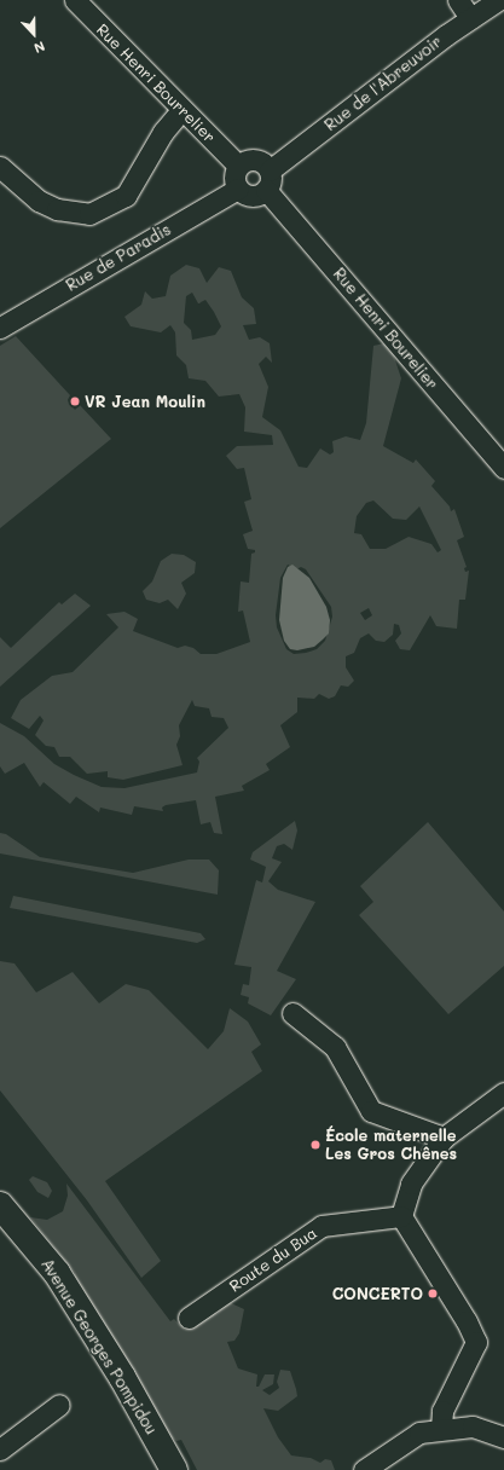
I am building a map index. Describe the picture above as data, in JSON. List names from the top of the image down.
{
  "streets": {
    "main road": ["Avenue Georges Pompidou"],
    "street": [
      "Rue Henri Bourrelier",
      "Rue de l'Abreuvoir",
      "Rue de Paradis",
      "Rue Henri Bourelier",
      "Route du Bua"
    ]
  },
  "crossings": [
    ["Rue Henri Bourrelier", "Rue de l'Abreuvoir"],
    ["Rue Henri Bourrelier", "Rue de Paradis"],
    ["Rue Henri Bourrelier", "Rue Henri Bourelier"],
    ["Rue de l'Abreuvoir", "Rue de Paradis"],
    ["Rue de l'Abreuvoir", "Rue Henri Bourelier"],
    ["Rue de Paradis", "Rue Henri Bourelier"]
  ],
  "places": ["VR Jean Moulin", "École maternelle Les Gros Chênes", "CONCERTO"],
  "north": "bottom"
}
